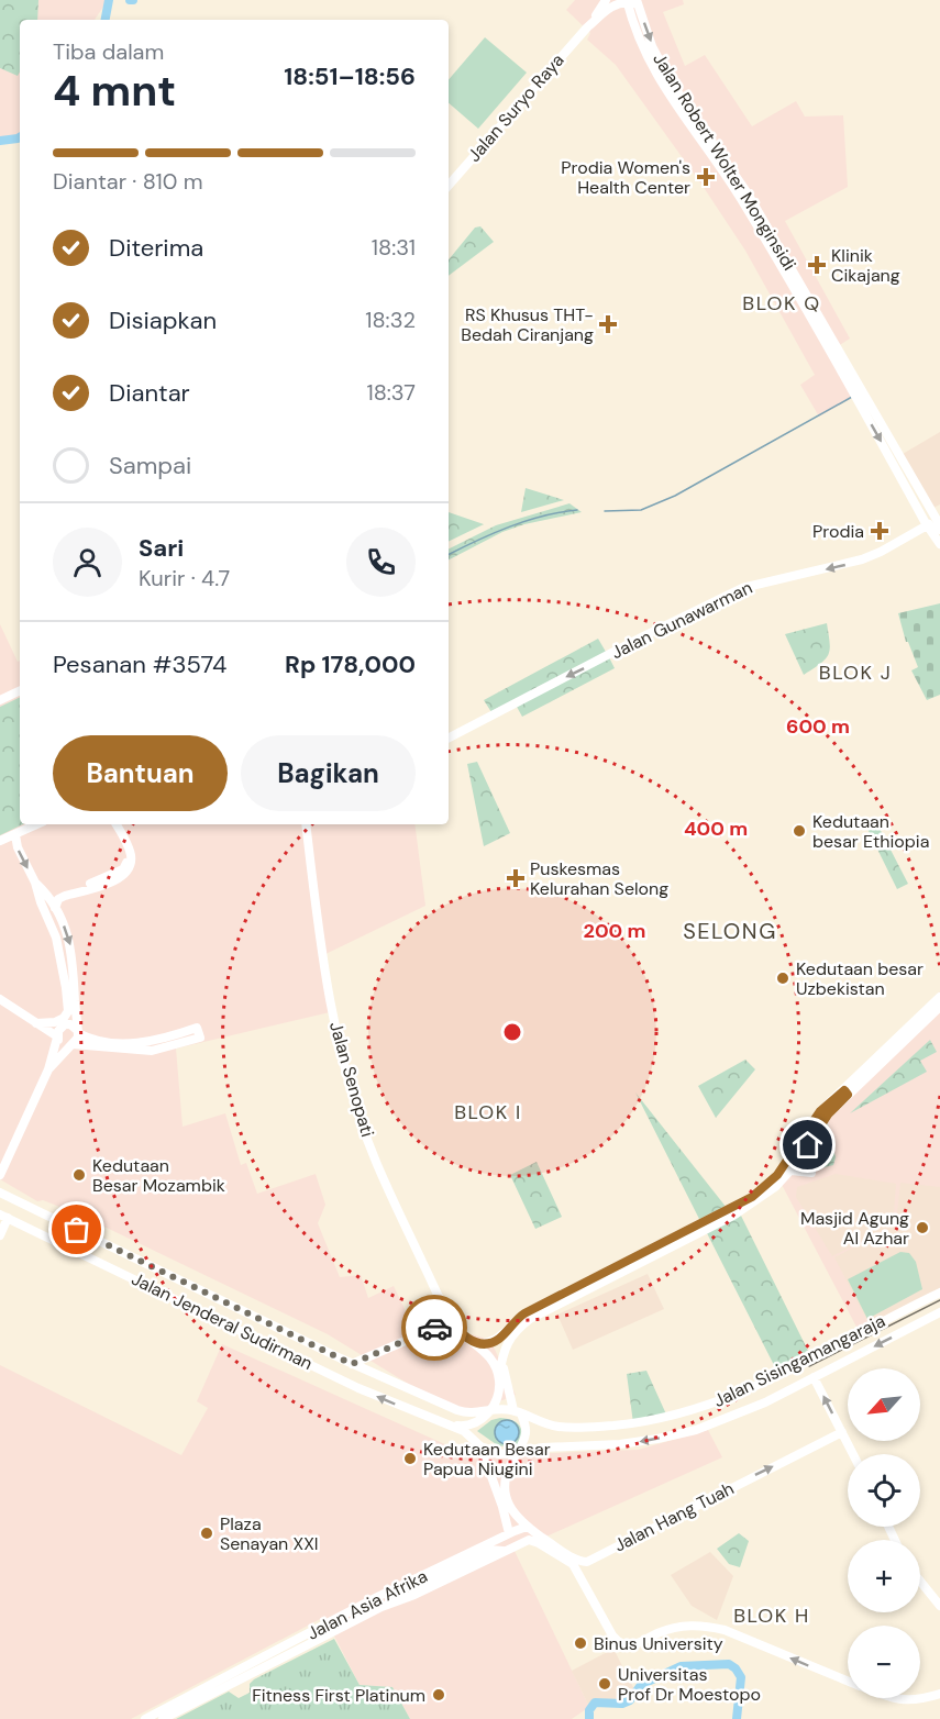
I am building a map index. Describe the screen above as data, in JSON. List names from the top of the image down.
{
  "streets": {
    "main road": [
      "Jalan Suryo Raya",
      "Jalan Robert Wolter Monginsidi",
      "Jalan Gunawarman",
      "Jalan Senopati",
      "Jalan Jenderal Sudirman",
      "Jalan Sisingamangaraja",
      "Jalan Hang Tuah",
      "Jalan Asia Afrika"
    ]
  },
  "crossings": [
    ["Jalan Suryo Raya", "Jalan Robert Wolter Monginsidi"],
    ["Jalan Robert Wolter Monginsidi", "Jalan Gunawarman"],
    ["Jalan Jenderal Sudirman", "Jalan Sisingamangaraja"]
  ],
  "one_way": ["Jalan Gunawarman", "Jalan Hang Tuah"],
  "districts": [
    "BLOK Q",
    "BLOK J",
    "SELONG",
    "BLOK I",
    "BLOK H"
  ],
  "places": {
    "health": [
      "Prodia Women's Health Center",
      "Klinik Cikajang",
      "RS Khusus THT- Bedah Ciranjang",
      "Prodia",
      "Puskesmas Kelurahan Selong"
    ],
    "other": [
      "Kedutaan besar Ethiopia",
      "Kedutaan besar Uzbekistan",
      "Kedutaan Besar Mozambik",
      "Masjid Agung Al Azhar",
      "Kedutaan Besar Papua Niugini",
      "Plaza Senayan XXI",
      "Binus University",
      "Universitas Prof Dr Moestopo",
      "Fitness First Platinum"
    ]
  },
  "north": "bottom left",
  "page": {
    "heading": ["4 mnt", "Tiba dalam", "18:51–18:56"],
    "panel": [
      "Sari",
      "Kurir · 4.7",
      "Pesanan #3574",
      "Rp 178,000"
    ],
    "bar": "Diantar · 810 m",
    "list": [
      ["Diterima", "18:31"],
      ["Disiapkan", "18:32"],
      ["Diantar", "18:37"],
      "Sampai"
    ],
    "buttons": ["Bantuan", "Bagikan"],
    "map_buttons": ["+", "−"]
  },
  "rings": ["600 m", "400 m", "200 m"]
}
